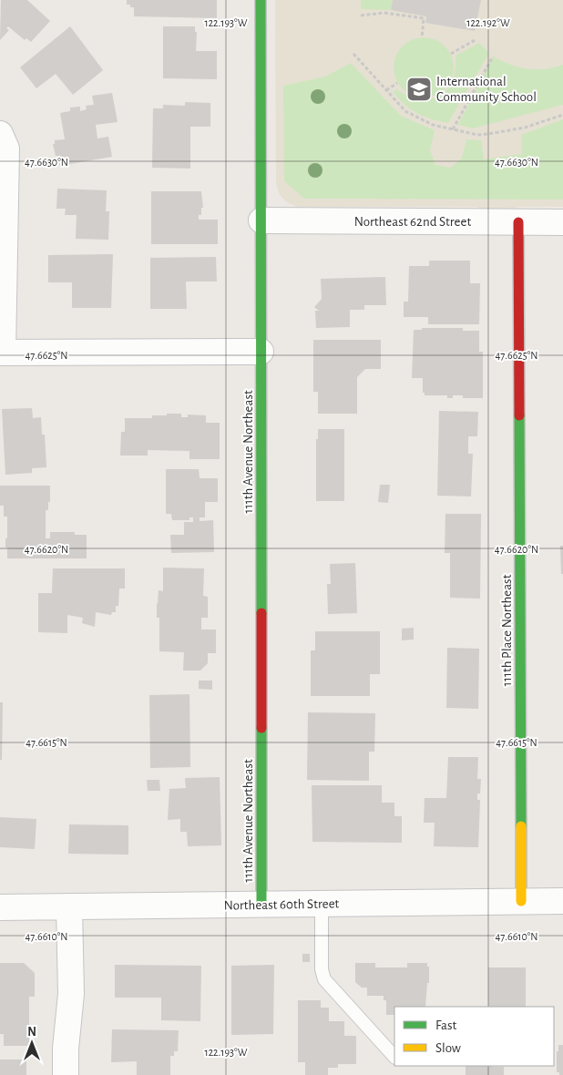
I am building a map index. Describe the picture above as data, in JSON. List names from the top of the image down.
{
  "streets": {
    "street": [
      "Northeast 62nd Street",
      "111th Avenue Northeast",
      "111th Place Northeast",
      "Northeast 60th Street"
    ]
  },
  "crossings": [
    ["Northeast 62nd Street", "111th Avenue Northeast"],
    ["Northeast 62nd Street", "111th Place Northeast"],
    ["111th Avenue Northeast", "Northeast 60th Street"],
    ["111th Place Northeast", "Northeast 60th Street"]
  ],
  "places": {
    "school or university": ["International Community School"]
  },
  "legend": ["Fast", "Slow"],
  "north": "top",
  "coordinates": [
    "122.193°W",
    "122.192°W",
    "47.6630°N",
    "47.6625°N",
    "47.6620°N",
    "47.6615°N",
    "47.6610°N"
  ]
}
